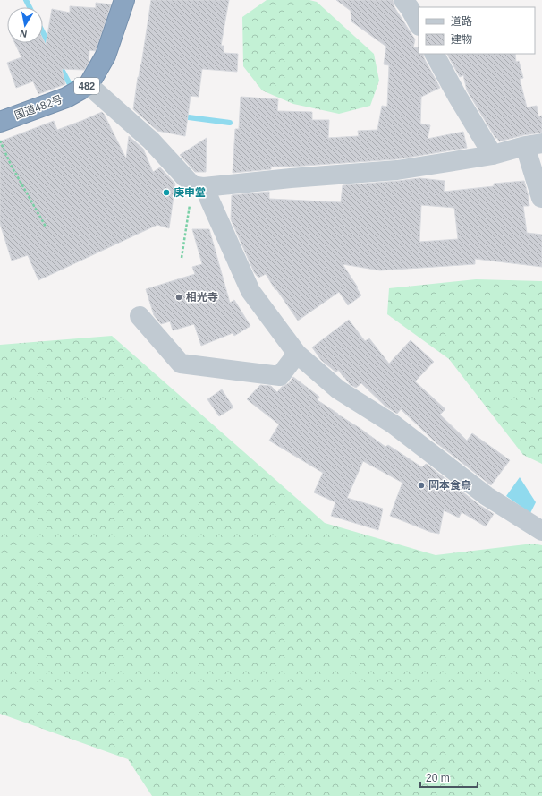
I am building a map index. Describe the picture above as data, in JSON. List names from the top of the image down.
{
  "streets": {
    "highway": ["482", "国道482号"]
  },
  "crossings": [
    ["482", "国道482号"]
  ],
  "places": ["庚申堂", "相光寺", "岡本食鳥"],
  "legend": ["道路", "建物"],
  "scale_bar": "20 m",
  "north": "bottom"
}
